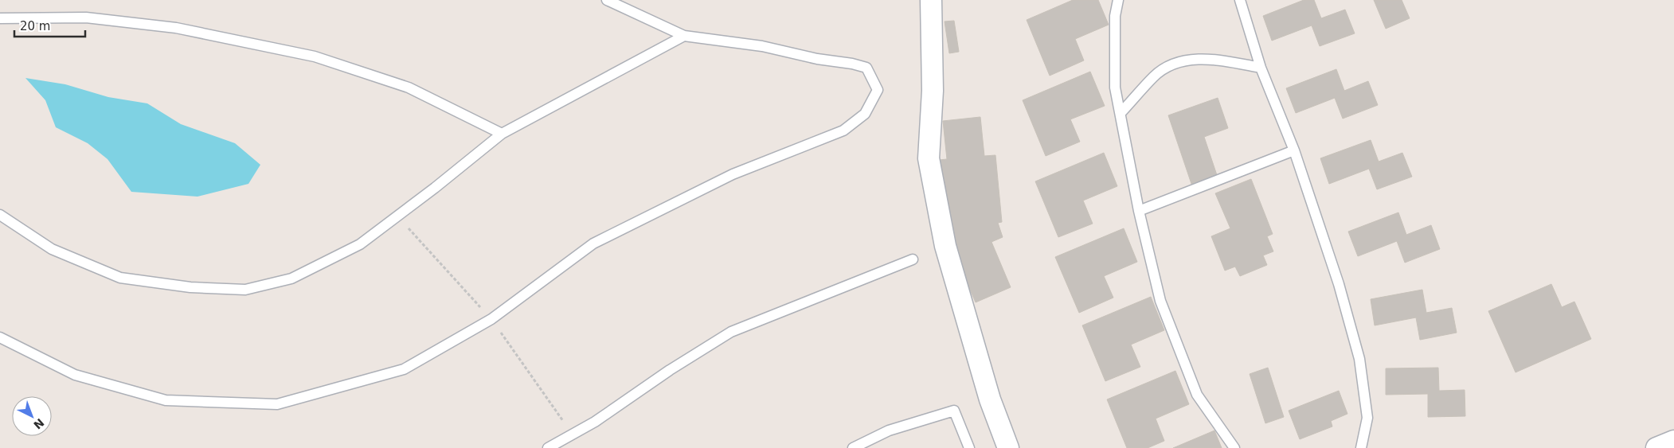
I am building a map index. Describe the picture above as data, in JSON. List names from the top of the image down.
{
  "scale_bar": "20 m",
  "north": "bottom right"
}
